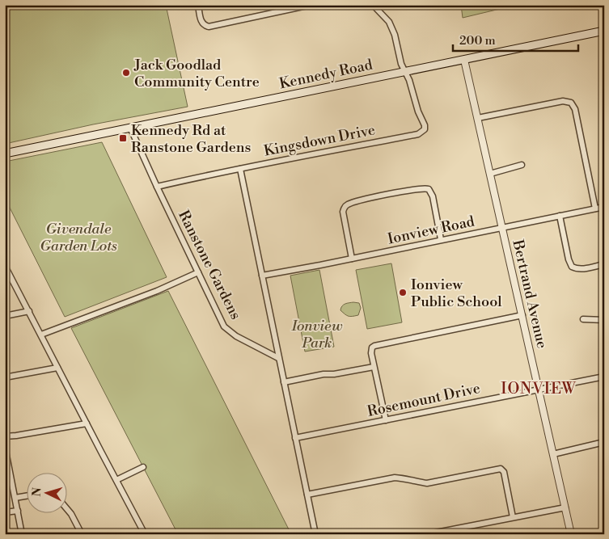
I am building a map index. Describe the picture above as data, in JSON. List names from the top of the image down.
{
  "streets": {
    "main road": ["Kennedy Road"],
    "street": [
      "Kingsdown Drive",
      "Ionview Road",
      "Ranstone Gardens",
      "Bertrand Avenue",
      "Rosemount Drive"
    ]
  },
  "crossings": [
    ["Kennedy Road", "Kingsdown Drive"],
    ["Kennedy Road", "Ranstone Gardens"],
    ["Kennedy Road", "Bertrand Avenue"],
    ["Kingsdown Drive", "Ranstone Gardens"],
    ["Ionview Road", "Bertrand Avenue"],
    ["Bertrand Avenue", "Rosemount Drive"]
  ],
  "districts": ["IONVIEW"],
  "parks": ["Givendale Garden Lots", "Ionview Park"],
  "places": {
    "other": ["Jack Goodlad Community Centre", "Ionview Public School"],
    "transit": ["Kennedy Rd at Ranstone Gardens"]
  },
  "scale_bar": "200 m",
  "north": "left"
}
